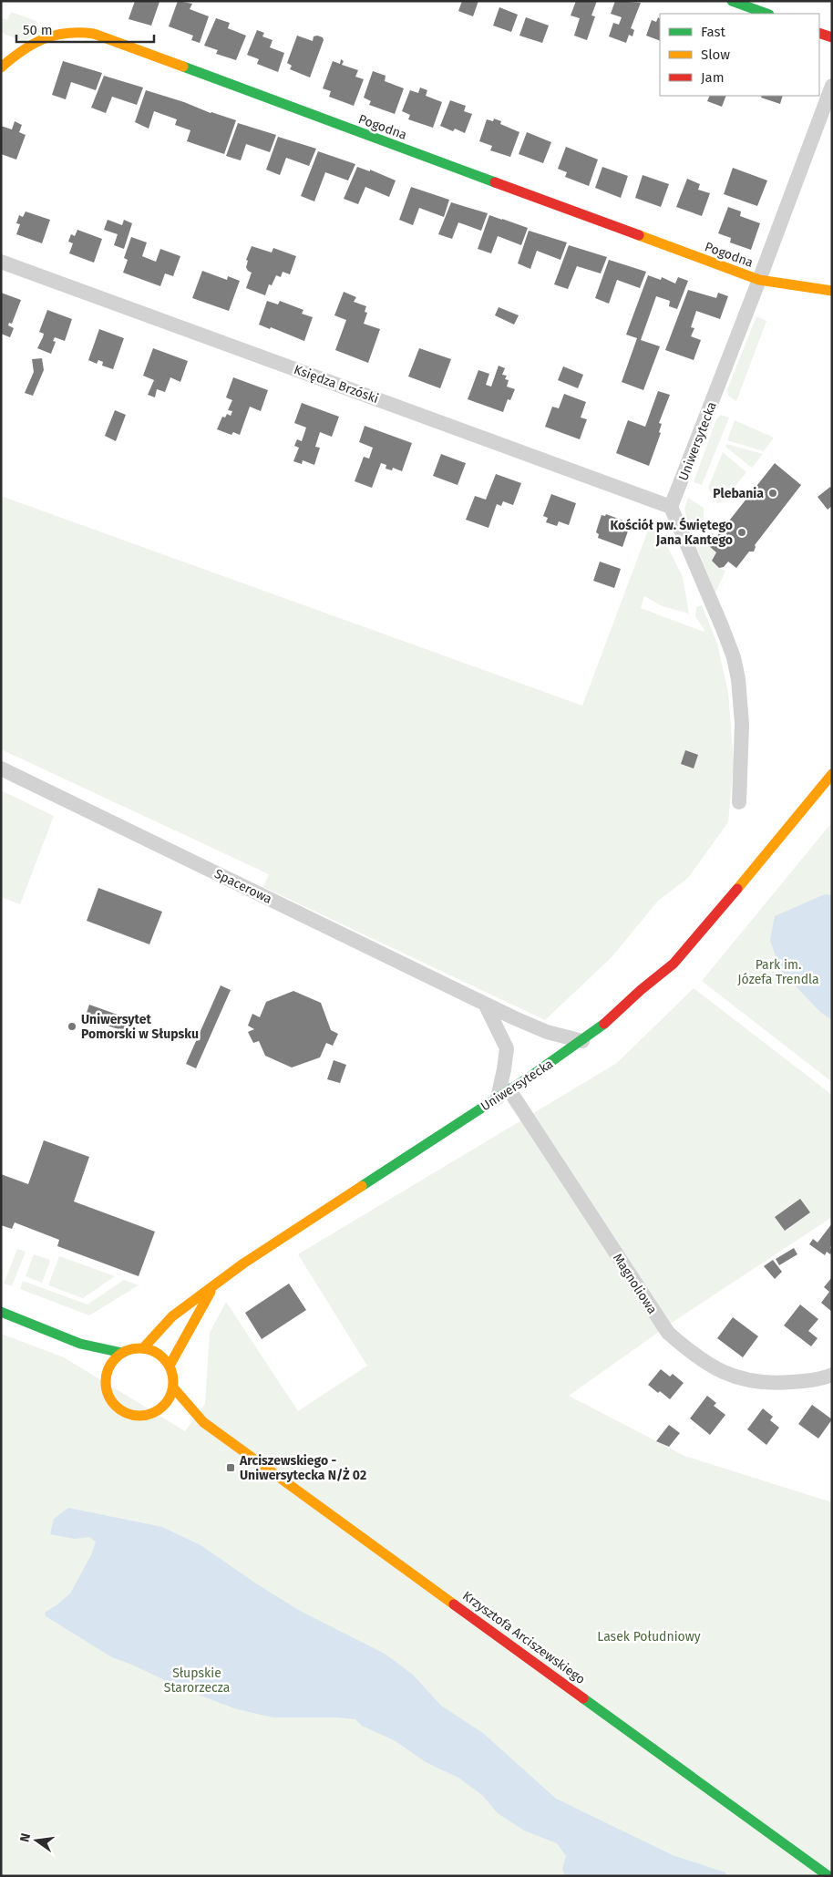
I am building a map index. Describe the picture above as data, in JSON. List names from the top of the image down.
{
  "streets": {
    "street": [
      "Pogodna",
      "Księdza Brzóski",
      "Uniwersytecka",
      "Spacerowa",
      "Magnoliowa",
      "Krzysztofa Arciszewskiego"
    ]
  },
  "crossings": [
    ["Pogodna", "Uniwersytecka"],
    ["Księdza Brzóski", "Uniwersytecka"],
    ["Uniwersytecka", "Spacerowa"],
    ["Uniwersytecka", "Magnoliowa"],
    ["Uniwersytecka", "Krzysztofa Arciszewskiego"]
  ],
  "parks": ["Park im. Józefa Trendla", "Lasek Południowy", "Słupskie Starorzecza"],
  "places": {
    "other": ["Plebania", "Kościół pw. Świętego Jana Kantego", "Uniwersytet Pomorski w Słupsku"],
    "transit": ["Arciszewskiego - Uniwersytecka N/Ż 02"]
  },
  "legend": ["Fast", "Slow", "Jam"],
  "scale_bar": "50 m",
  "north": "left"
}
